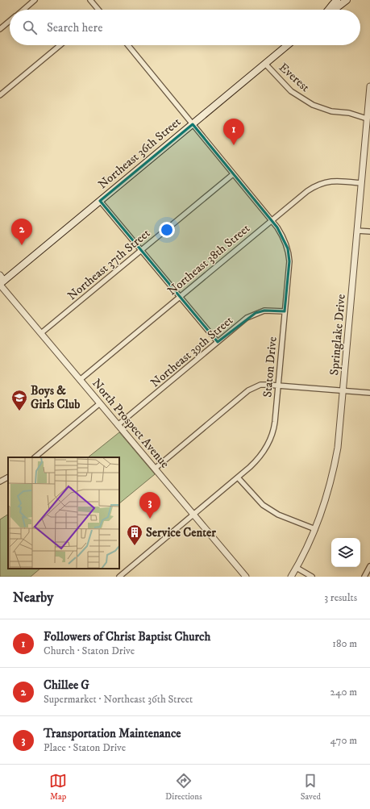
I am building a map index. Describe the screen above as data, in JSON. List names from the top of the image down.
{
  "streets": {
    "main road": ["Northeast 36th Street"],
    "street": [
      "Everest",
      "Northeast 38th Street",
      "Northeast 37th Street",
      "Springlake Drive",
      "Northeast 39th Street",
      "Staton Drive",
      "North Prospect Avenue"
    ]
  },
  "crossings": [
    ["Everest", "Northeast 36th Street"],
    ["Everest", "Springlake Drive"],
    ["Northeast 36th Street", "Staton Drive"],
    ["Northeast 36th Street", "North Prospect Avenue"],
    ["Northeast 38th Street", "Springlake Drive"],
    ["Northeast 38th Street", "Staton Drive"],
    ["Northeast 38th Street", "North Prospect Avenue"],
    ["Northeast 37th Street", "Staton Drive"],
    ["Northeast 37th Street", "North Prospect Avenue"],
    ["Northeast 39th Street", "Staton Drive"],
    ["Northeast 39th Street", "North Prospect Avenue"],
    ["Staton Drive", "North Prospect Avenue"]
  ],
  "places": {
    "school or university": ["Boys & Girls Club"],
    "building": ["Service Center"]
  },
  "page": {
    "search": "Search here",
    "pins": ["1", "2", "3"],
    "heading": ["Nearby", "3 results"],
    "list": [
      {
        "mark": "1",
        "name": "Followers of Christ Baptist Church",
        "note": "Church · Staton Drive",
        "value": "180 m"
      },
      {
        "mark": "2",
        "name": "Chillee G",
        "note": "Supermarket · Northeast 36th Street",
        "value": "240 m"
      },
      {
        "mark": "3",
        "name": "Transportation Maintenance",
        "note": "Place · Staton Drive",
        "value": "470 m"
      }
    ],
    "nav": ["Map", "Directions", "Saved"]
  }
}
